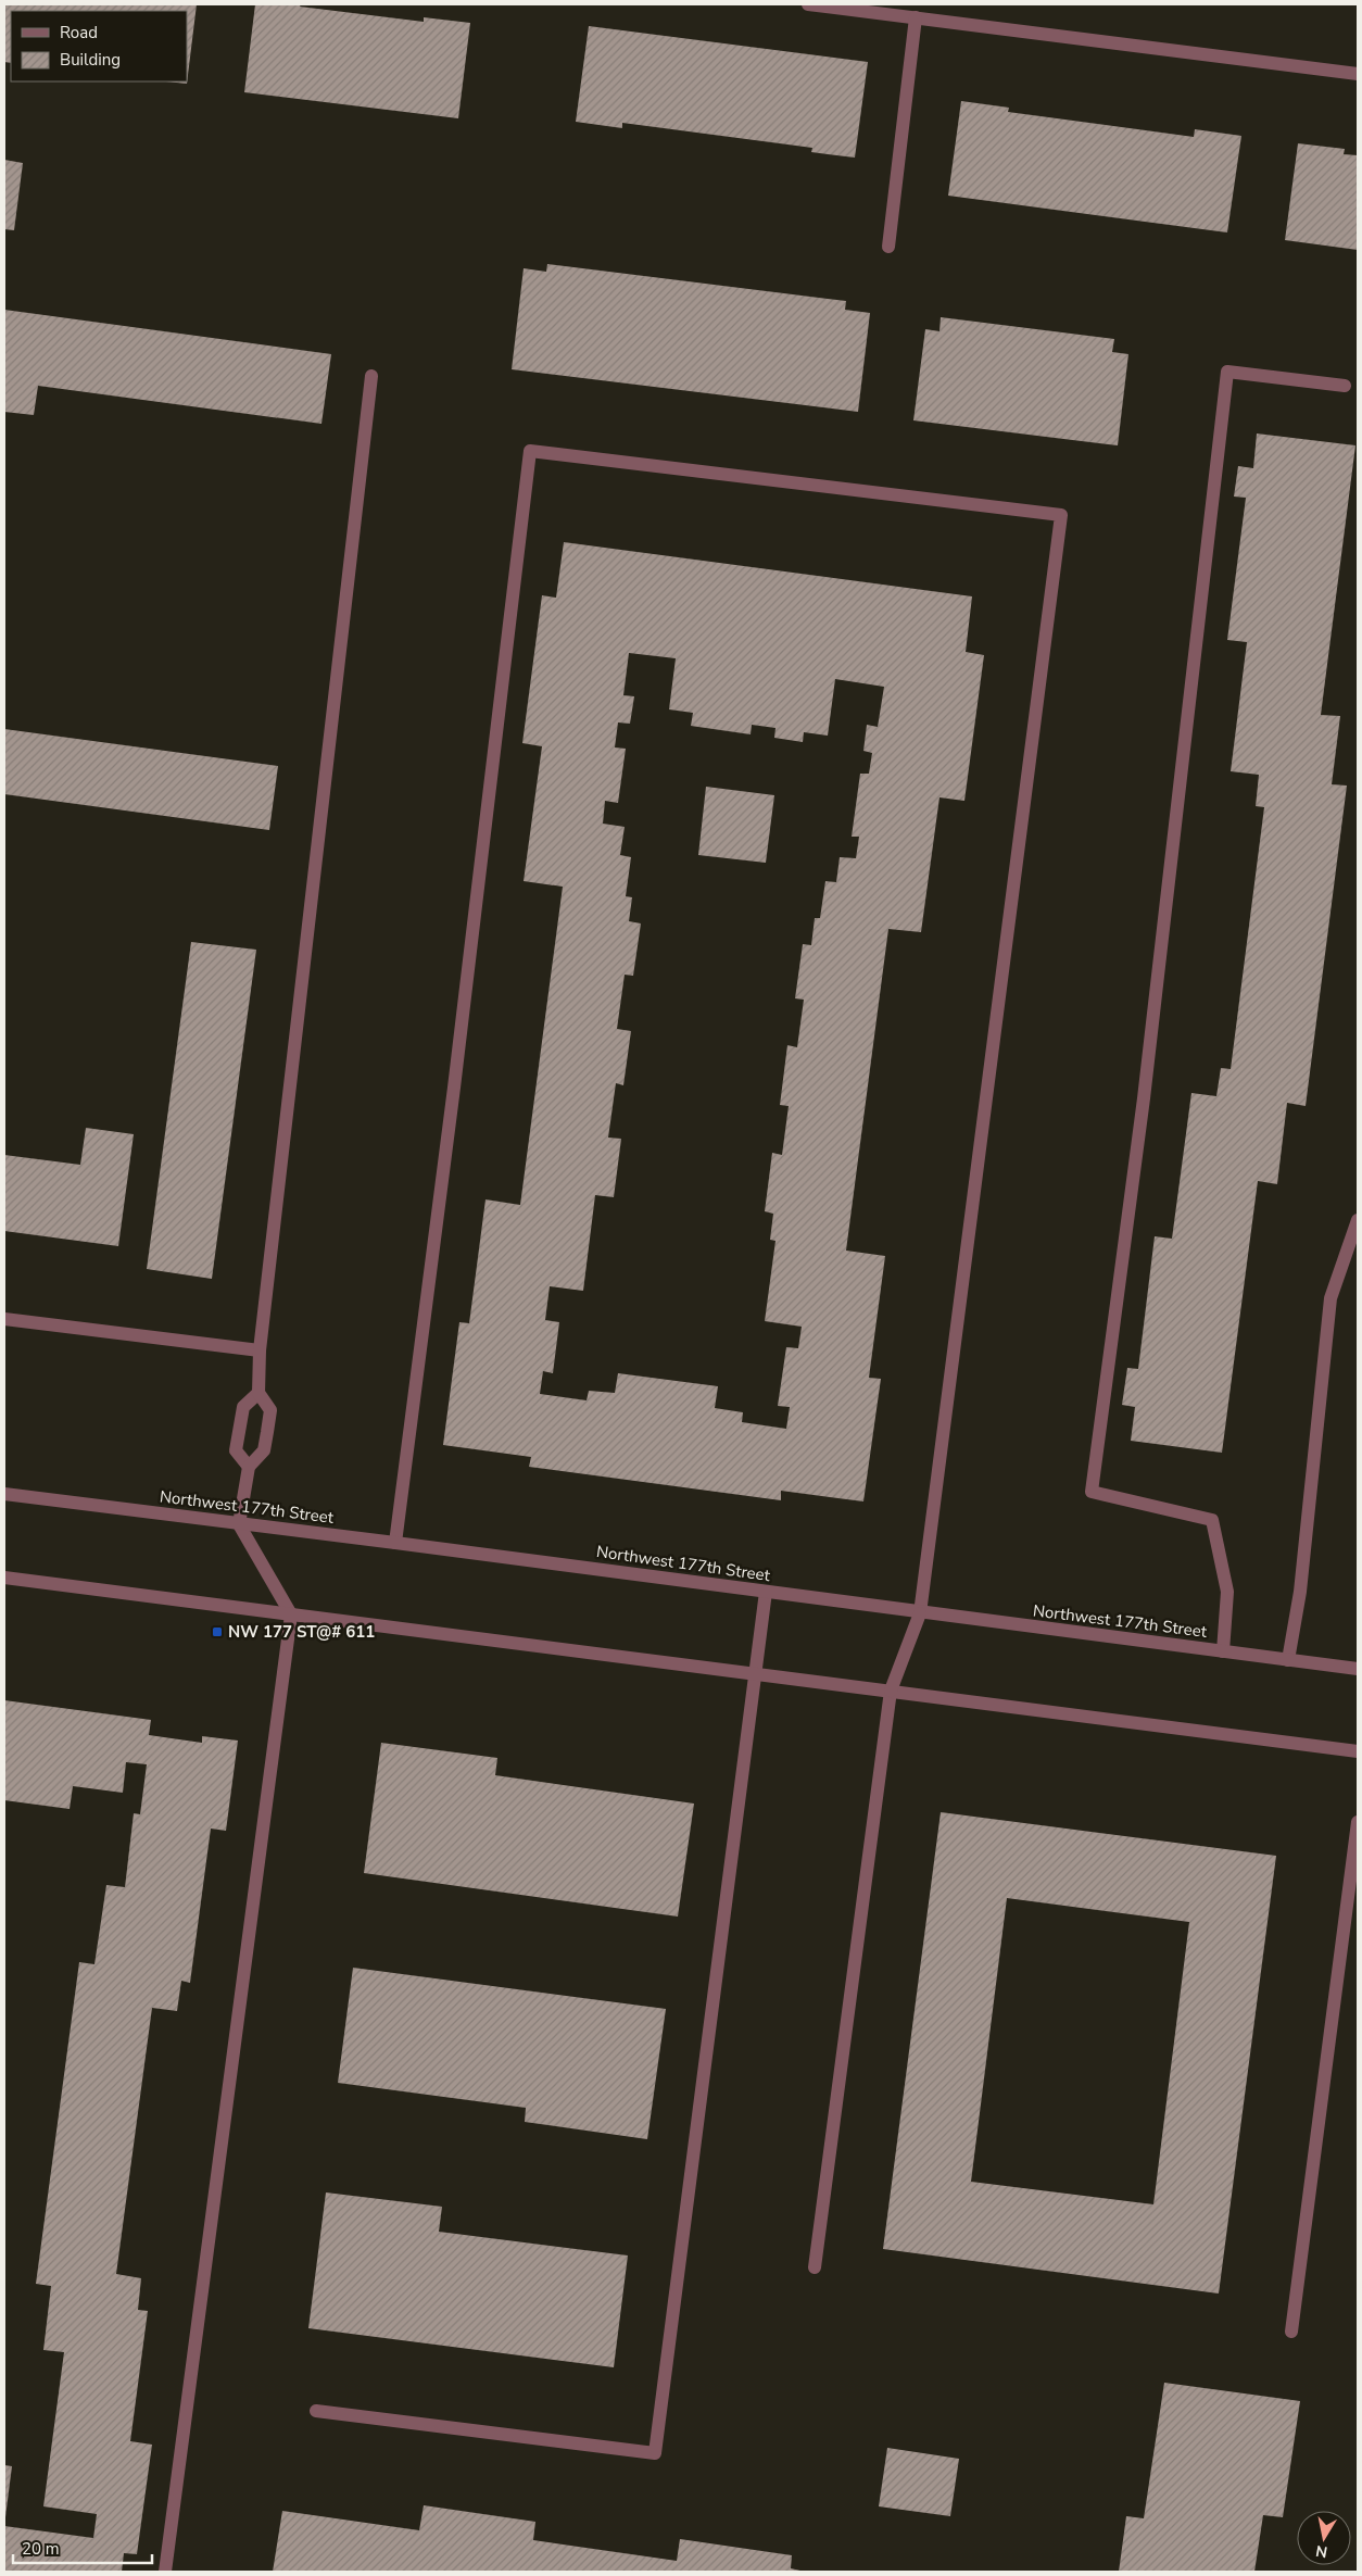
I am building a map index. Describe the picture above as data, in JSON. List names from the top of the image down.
{
  "streets": {
    "street": ["Northwest 177th Street"]
  },
  "places": {
    "transit": ["NW 177 ST@# 611"]
  },
  "legend": ["Road", "Building"],
  "scale_bar": "20 m",
  "north": "bottom"
}
